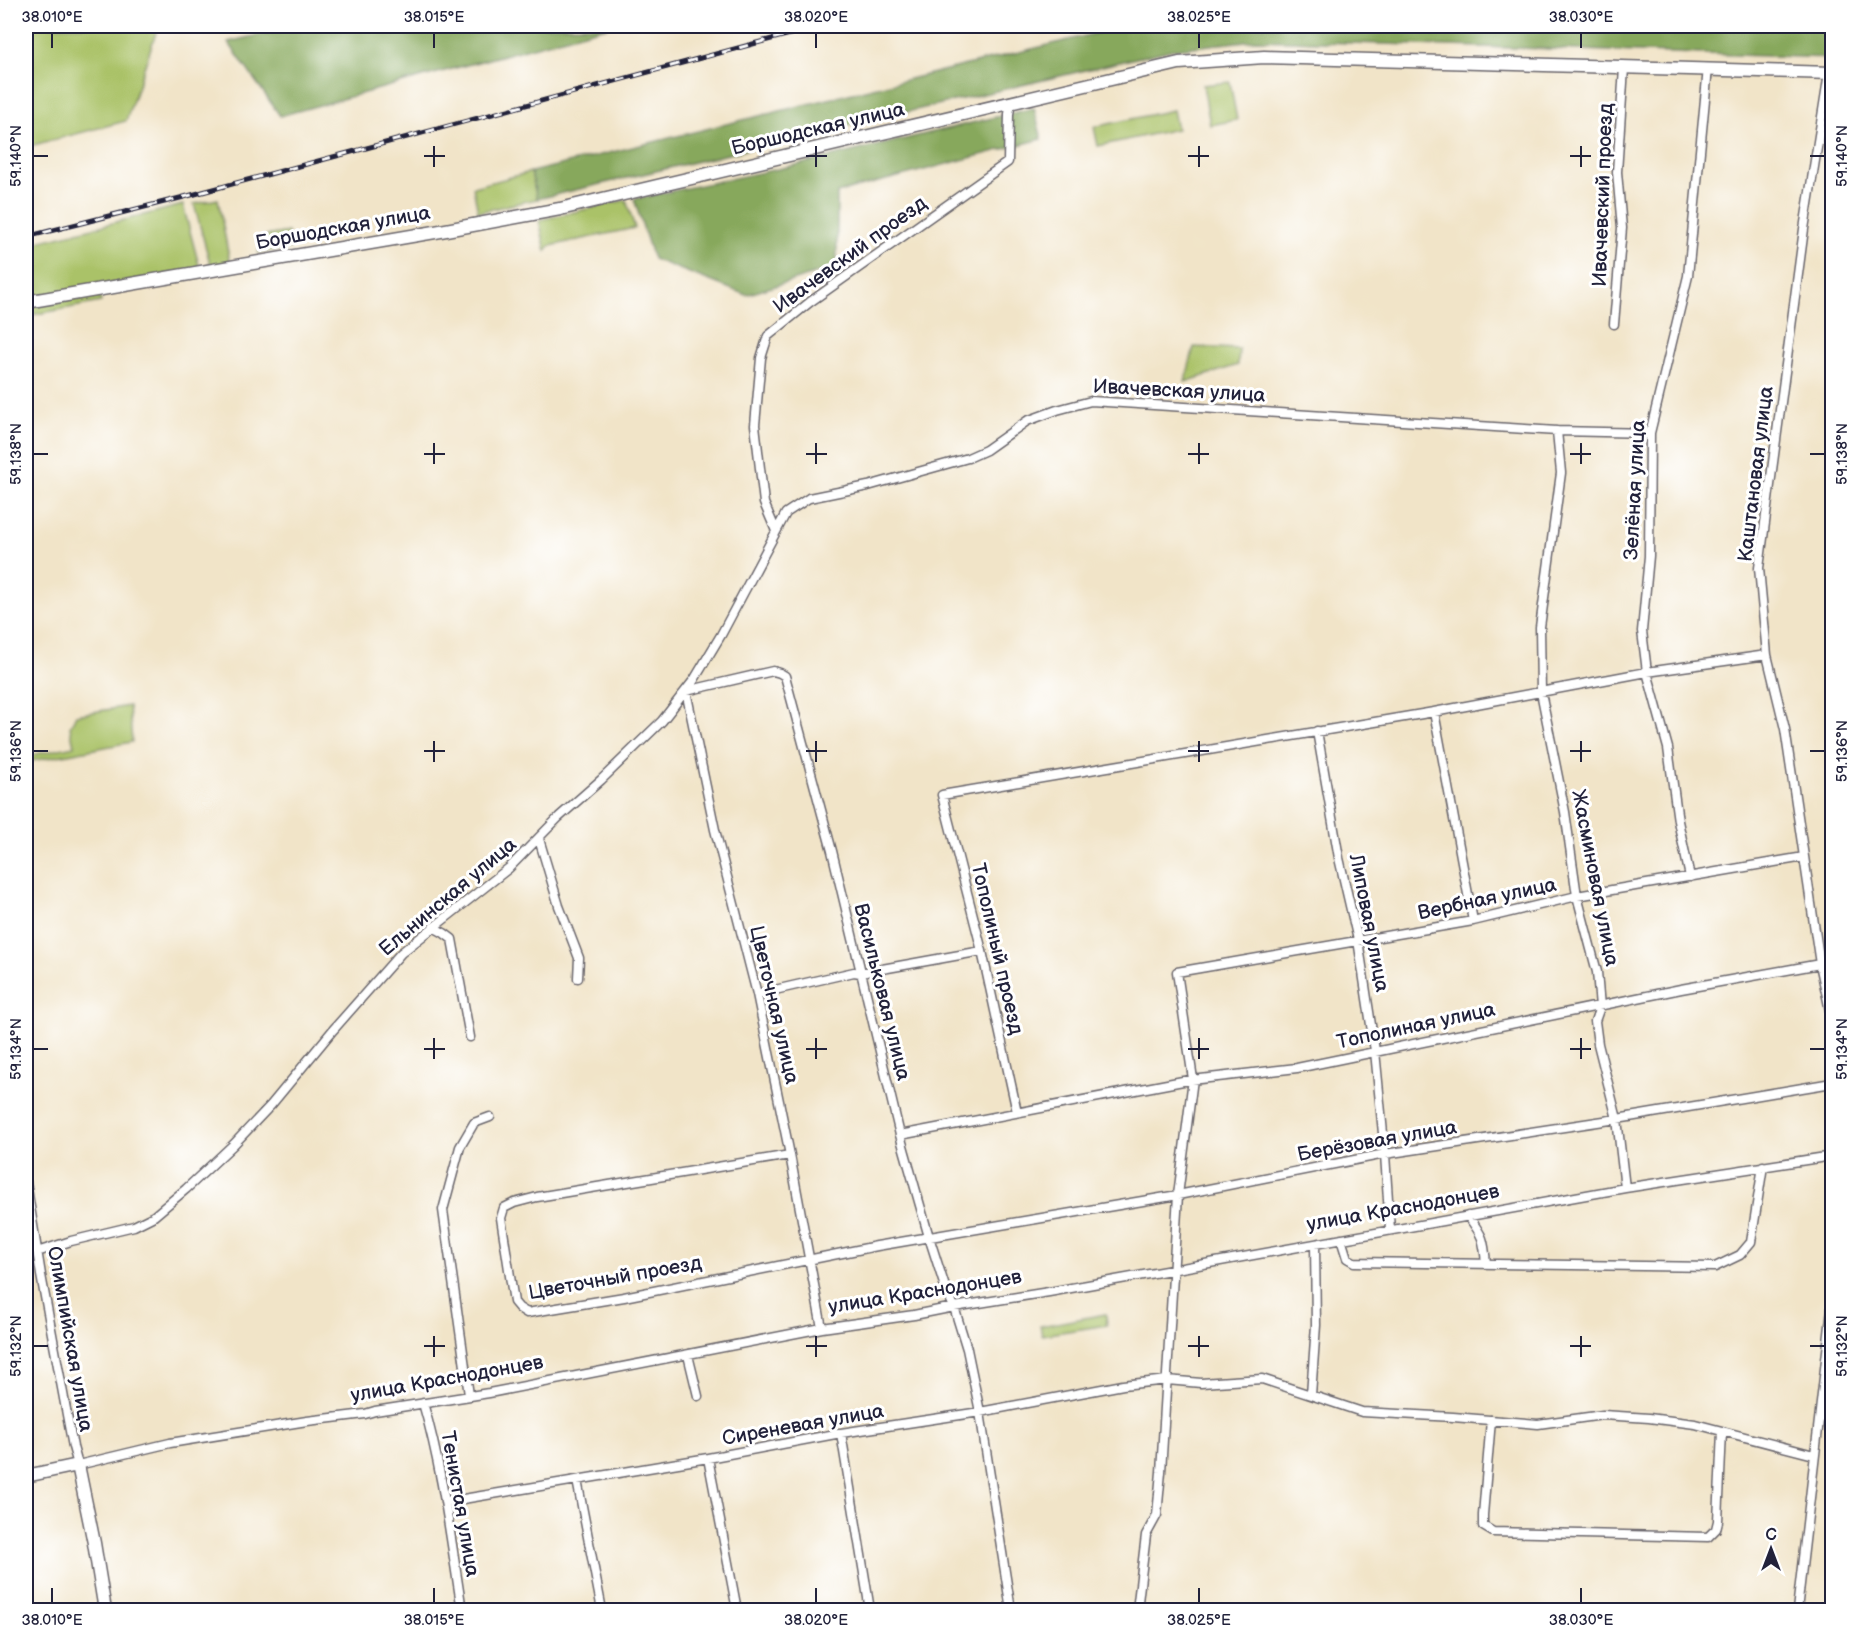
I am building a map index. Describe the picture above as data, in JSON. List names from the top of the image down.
{
  "streets": {
    "street": [
      "Боршодская улица",
      "Ивачевский проезд",
      "Ивачевская улица",
      "Каштановая улица",
      "Зелёная улица",
      "Жасминовая улица",
      "Ельнинская улица",
      "Вербная улица",
      "Липовая улица",
      "Тополиный проезд",
      "Васильковая улица",
      "Цветочная улица",
      "Тополиная улица",
      "Берёзовая улица",
      "улица Краснодонцев",
      "Цветочный проезд",
      "Олимпийская улица",
      "Сиреневая улица",
      "Тенистая улица"
    ]
  },
  "crossings": [
    ["Боршодская улица", "Ивачевский проезд"],
    ["Боршодская улица", "Каштановая улица"],
    ["Боршодская улица", "Зелёная улица"],
    ["Ивачевский проезд", "Ельнинская улица"],
    ["Ивачевская улица", "Зелёная улица"],
    ["Ивачевская улица", "Жасминовая улица"],
    ["Ивачевская улица", "Ельнинская улица"],
    ["Каштановая улица", "Вербная улица"],
    ["Каштановая улица", "Тополиная улица"],
    ["Зелёная улица", "Вербная улица"],
    ["Жасминовая улица", "Вербная улица"],
    ["Жасминовая улица", "Тополиная улица"],
    ["Жасминовая улица", "Берёзовая улица"],
    ["Жасминовая улица", "улица Краснодонцев"],
    ["Ельнинская улица", "Васильковая улица"],
    ["Ельнинская улица", "Цветочная улица"],
    ["Ельнинская улица", "Олимпийская улица"],
    ["Вербная улица", "Липовая улица"],
    ["Вербная улица", "Тополиная улица"],
    ["Липовая улица", "Тополиный проезд"],
    ["Липовая улица", "Тополиная улица"],
    ["Липовая улица", "Берёзовая улица"],
    ["Липовая улица", "улица Краснодонцев"],
    ["Тополиный проезд", "Тополиная улица"],
    ["Васильковая улица", "Цветочная улица"],
    ["Васильковая улица", "Тополиная улица"],
    ["Васильковая улица", "Берёзовая улица"],
    ["Васильковая улица", "улица Краснодонцев"],
    ["Васильковая улица", "Цветочный проезд"],
    ["Васильковая улица", "Сиреневая улица"],
    ["Цветочная улица", "улица Краснодонцев"],
    ["Цветочная улица", "Цветочный проезд"],
    ["Берёзовая улица", "Цветочный проезд"],
    ["улица Краснодонцев", "Олимпийская улица"],
    ["улица Краснодонцев", "Тенистая улица"],
    ["Сиреневая улица", "Тенистая улица"]
  ],
  "north": "top",
  "coordinates": [
    "38.010°E",
    "38.015°E",
    "38.020°E",
    "38.025°E",
    "38.030°E",
    "59.140°N",
    "59.138°N",
    "59.136°N",
    "59.134°N",
    "59.132°N"
  ]
}
